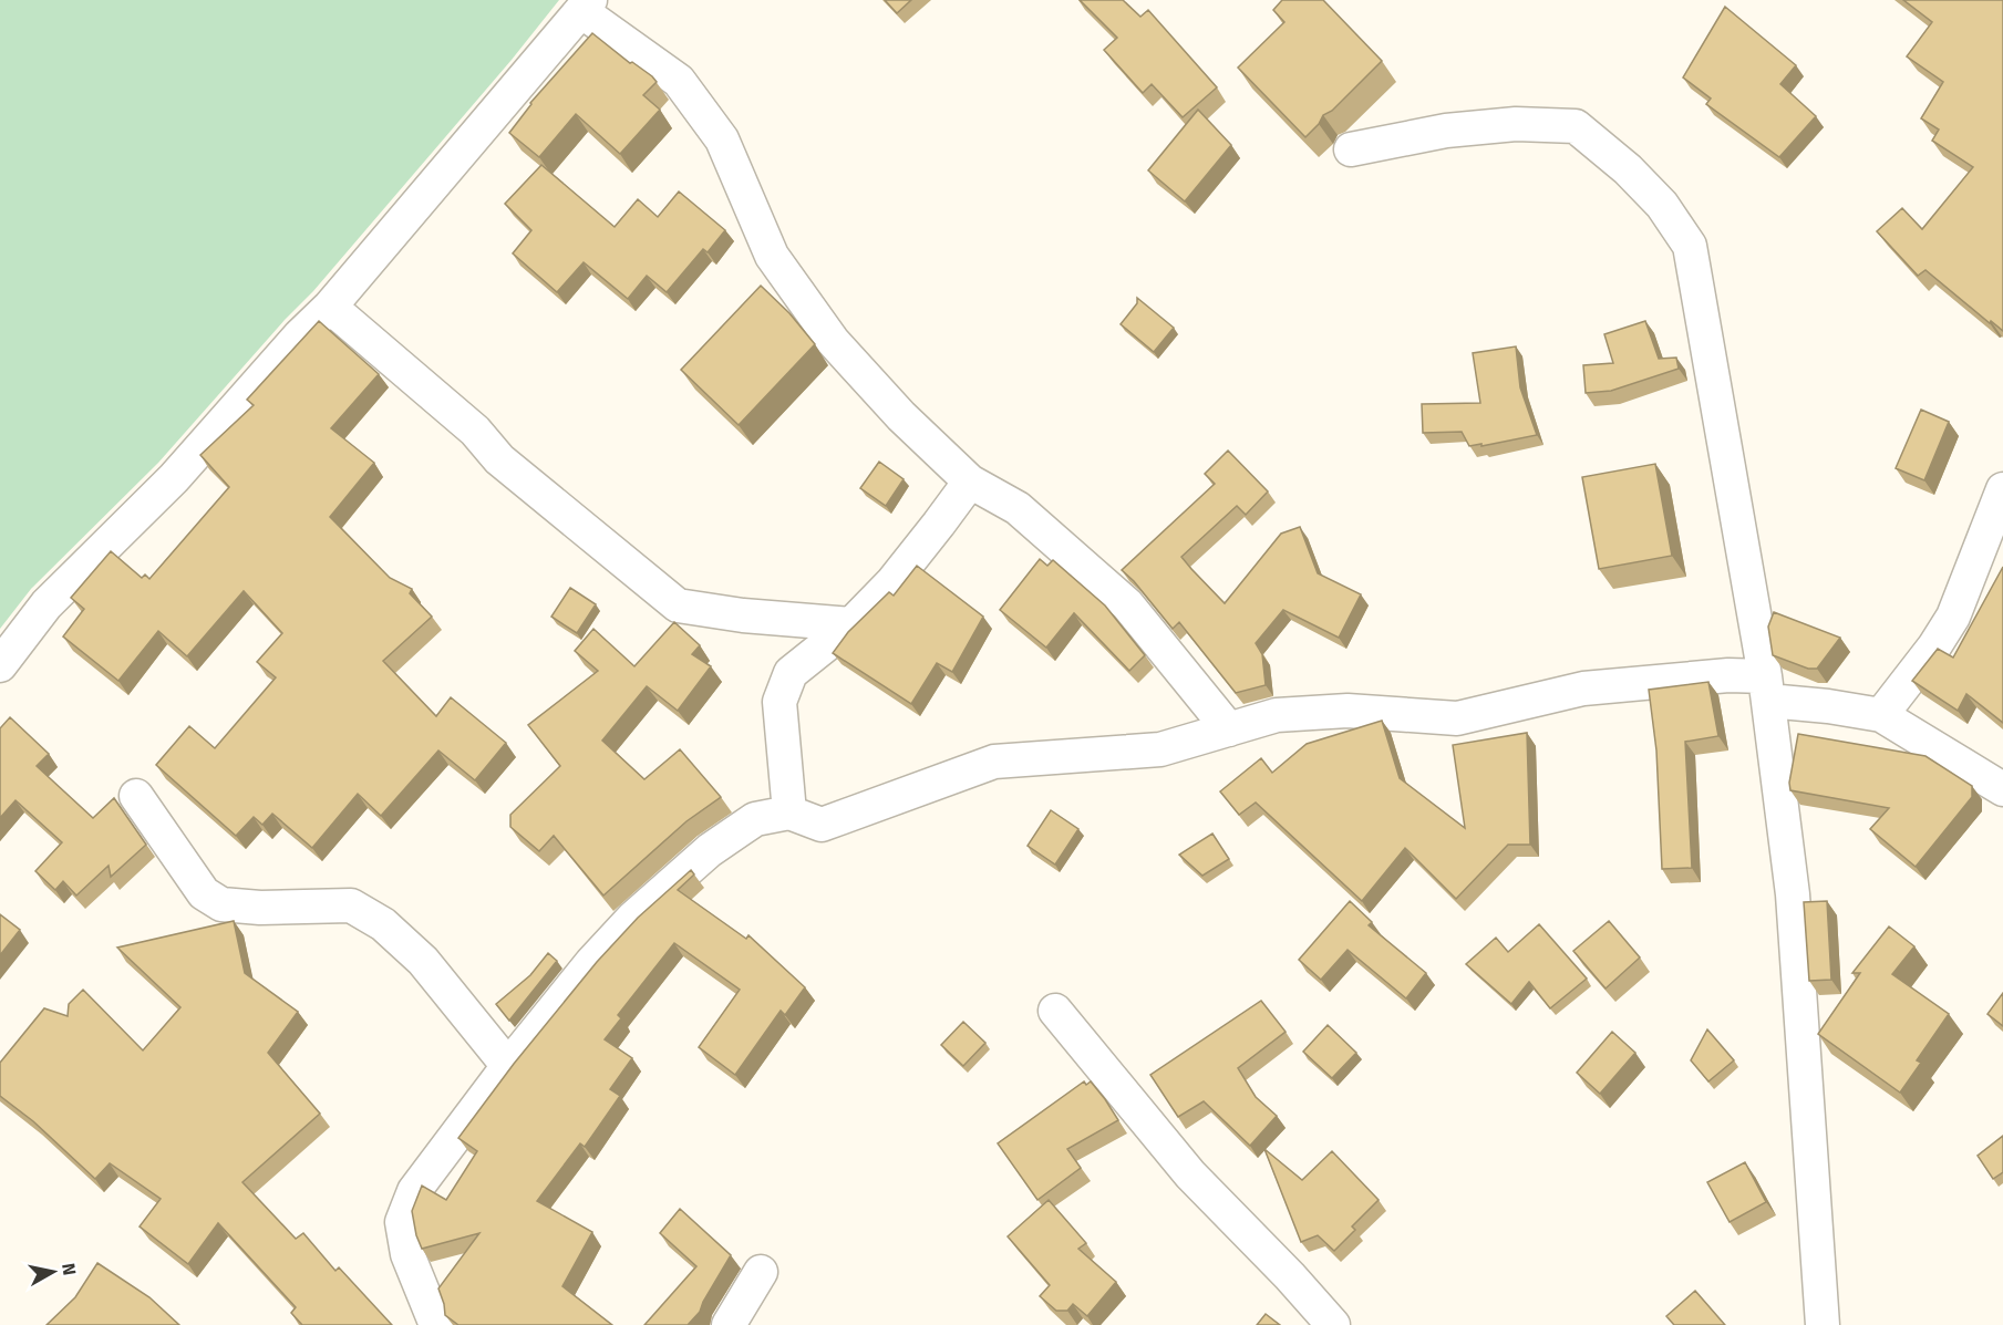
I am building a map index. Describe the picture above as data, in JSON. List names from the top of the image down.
{
  "north": "right"
}
